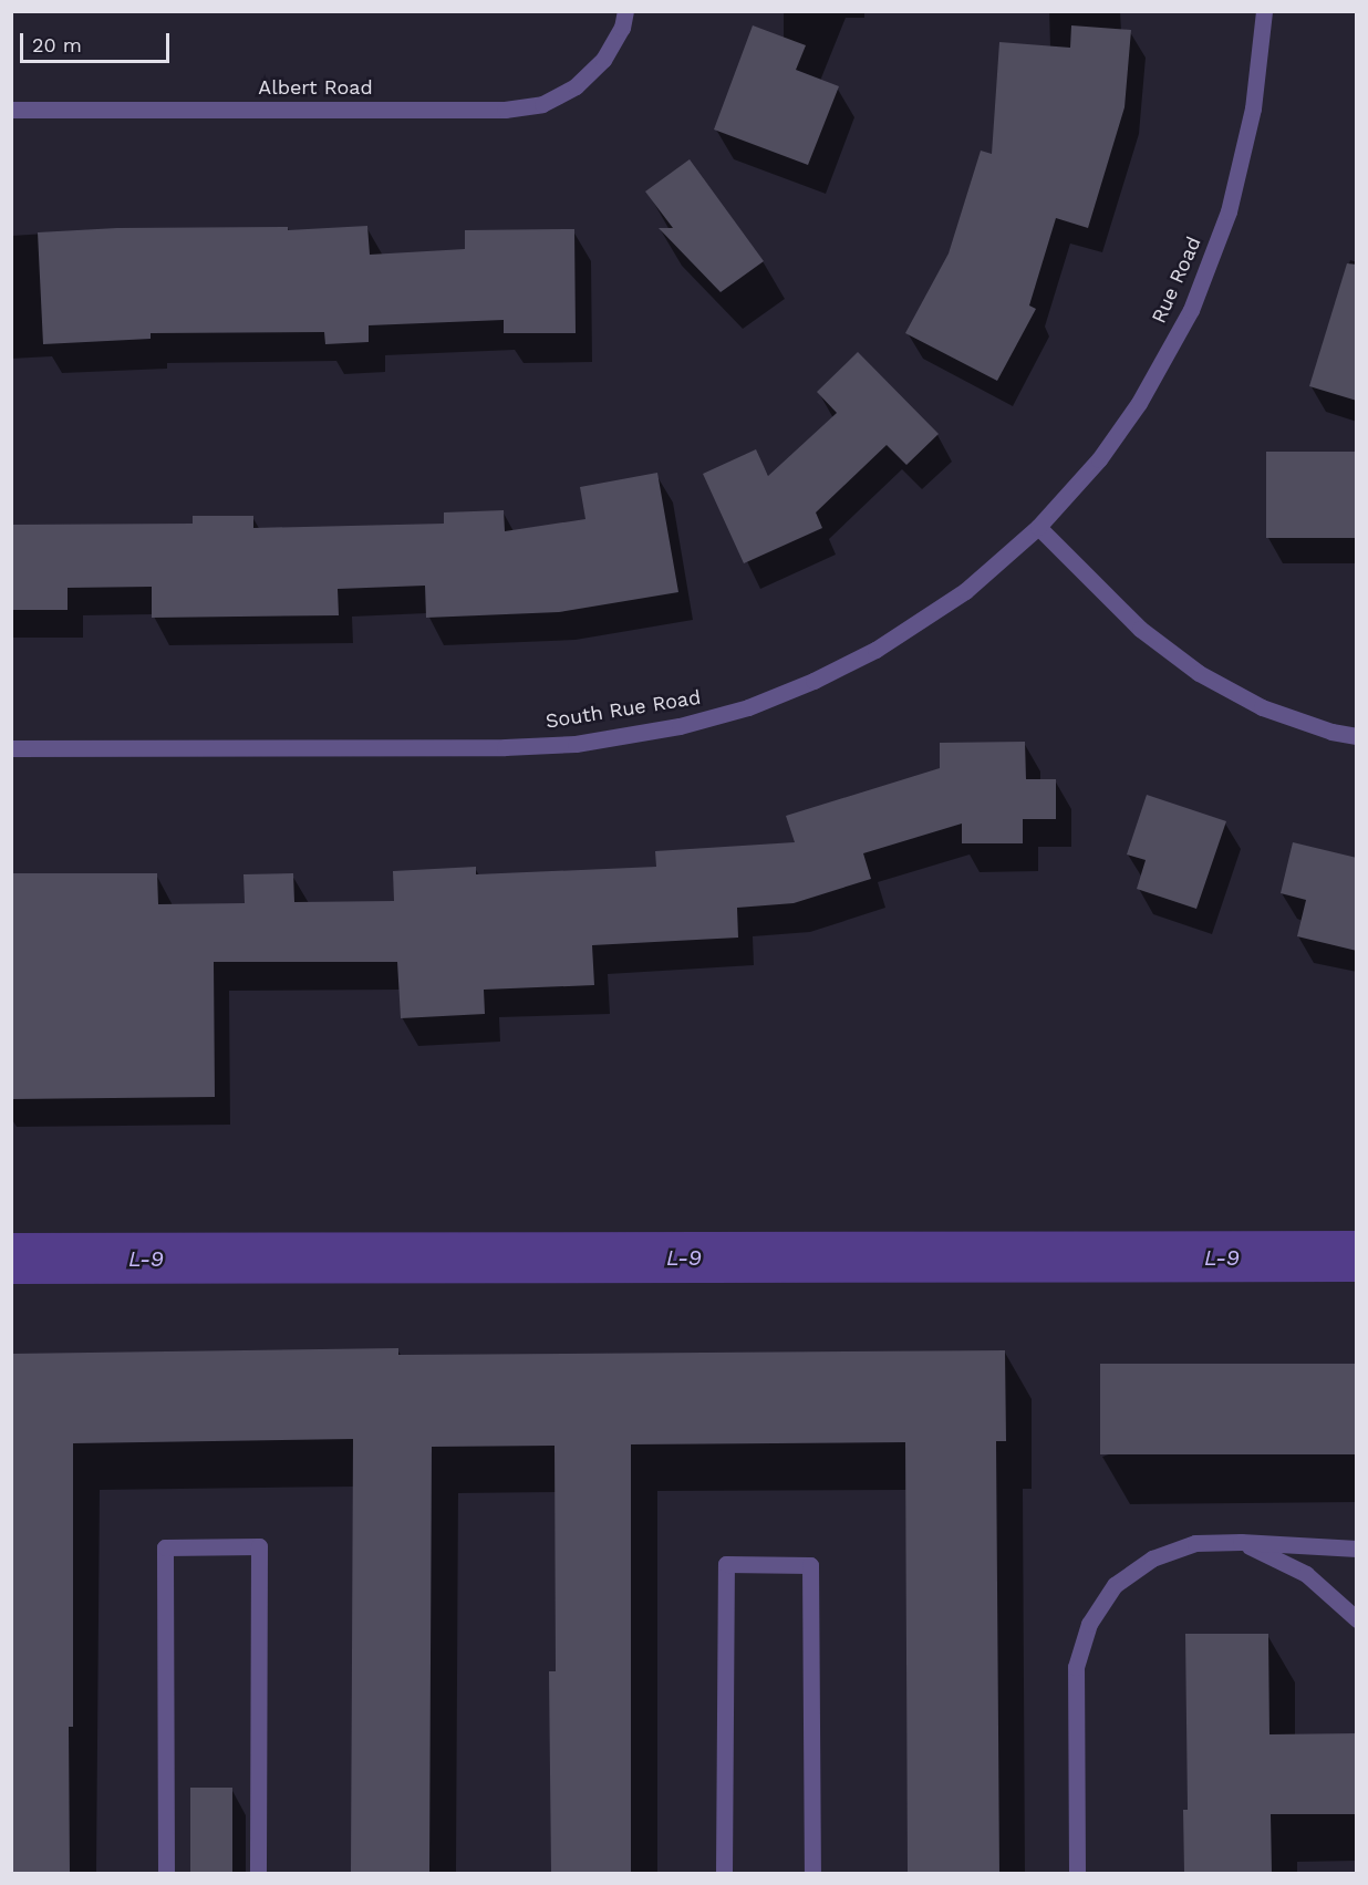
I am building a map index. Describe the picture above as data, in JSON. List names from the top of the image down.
{
  "streets": {
    "street": ["Albert Road", "Rue Road", "South Rue Road"]
  },
  "crossings": [
    ["Rue Road", "South Rue Road"]
  ],
  "water": ["L-9"],
  "scale_bar": "20 m"
}
